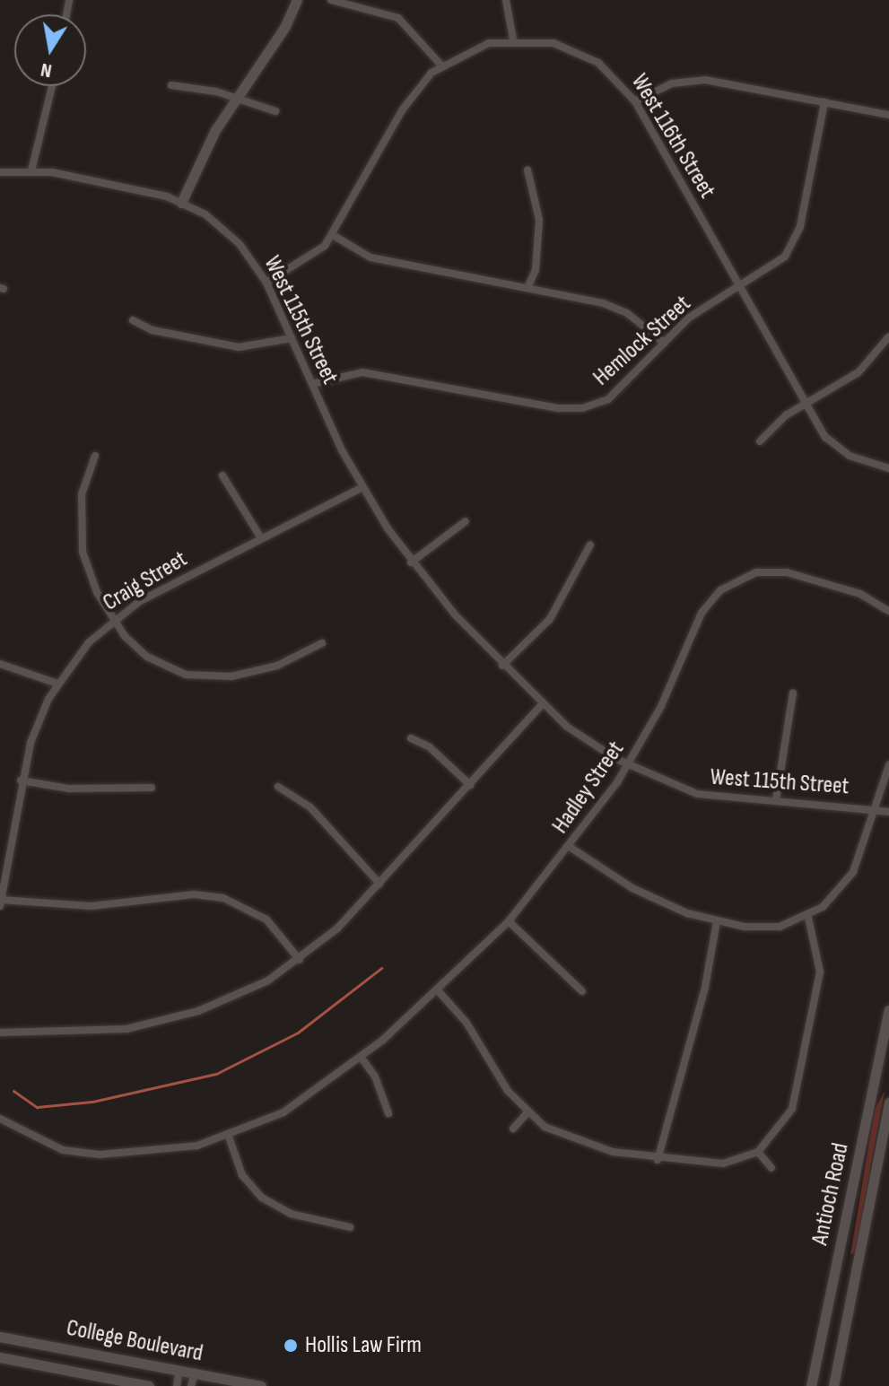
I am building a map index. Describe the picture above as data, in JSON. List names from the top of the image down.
{
  "streets": {
    "main road": ["Antioch Road", "College Boulevard"],
    "street": [
      "West 116th Street",
      "West 115th Street",
      "Hemlock Street",
      "Craig Street",
      "Hadley Street"
    ]
  },
  "crossings": [
    ["West 116th Street", "West 115th Street"],
    ["West 116th Street", "Hemlock Street"],
    ["West 115th Street", "Hemlock Street"],
    ["West 115th Street", "Craig Street"],
    ["West 115th Street", "Hadley Street"]
  ],
  "places": ["Hollis Law Firm"],
  "north": "bottom"
}
